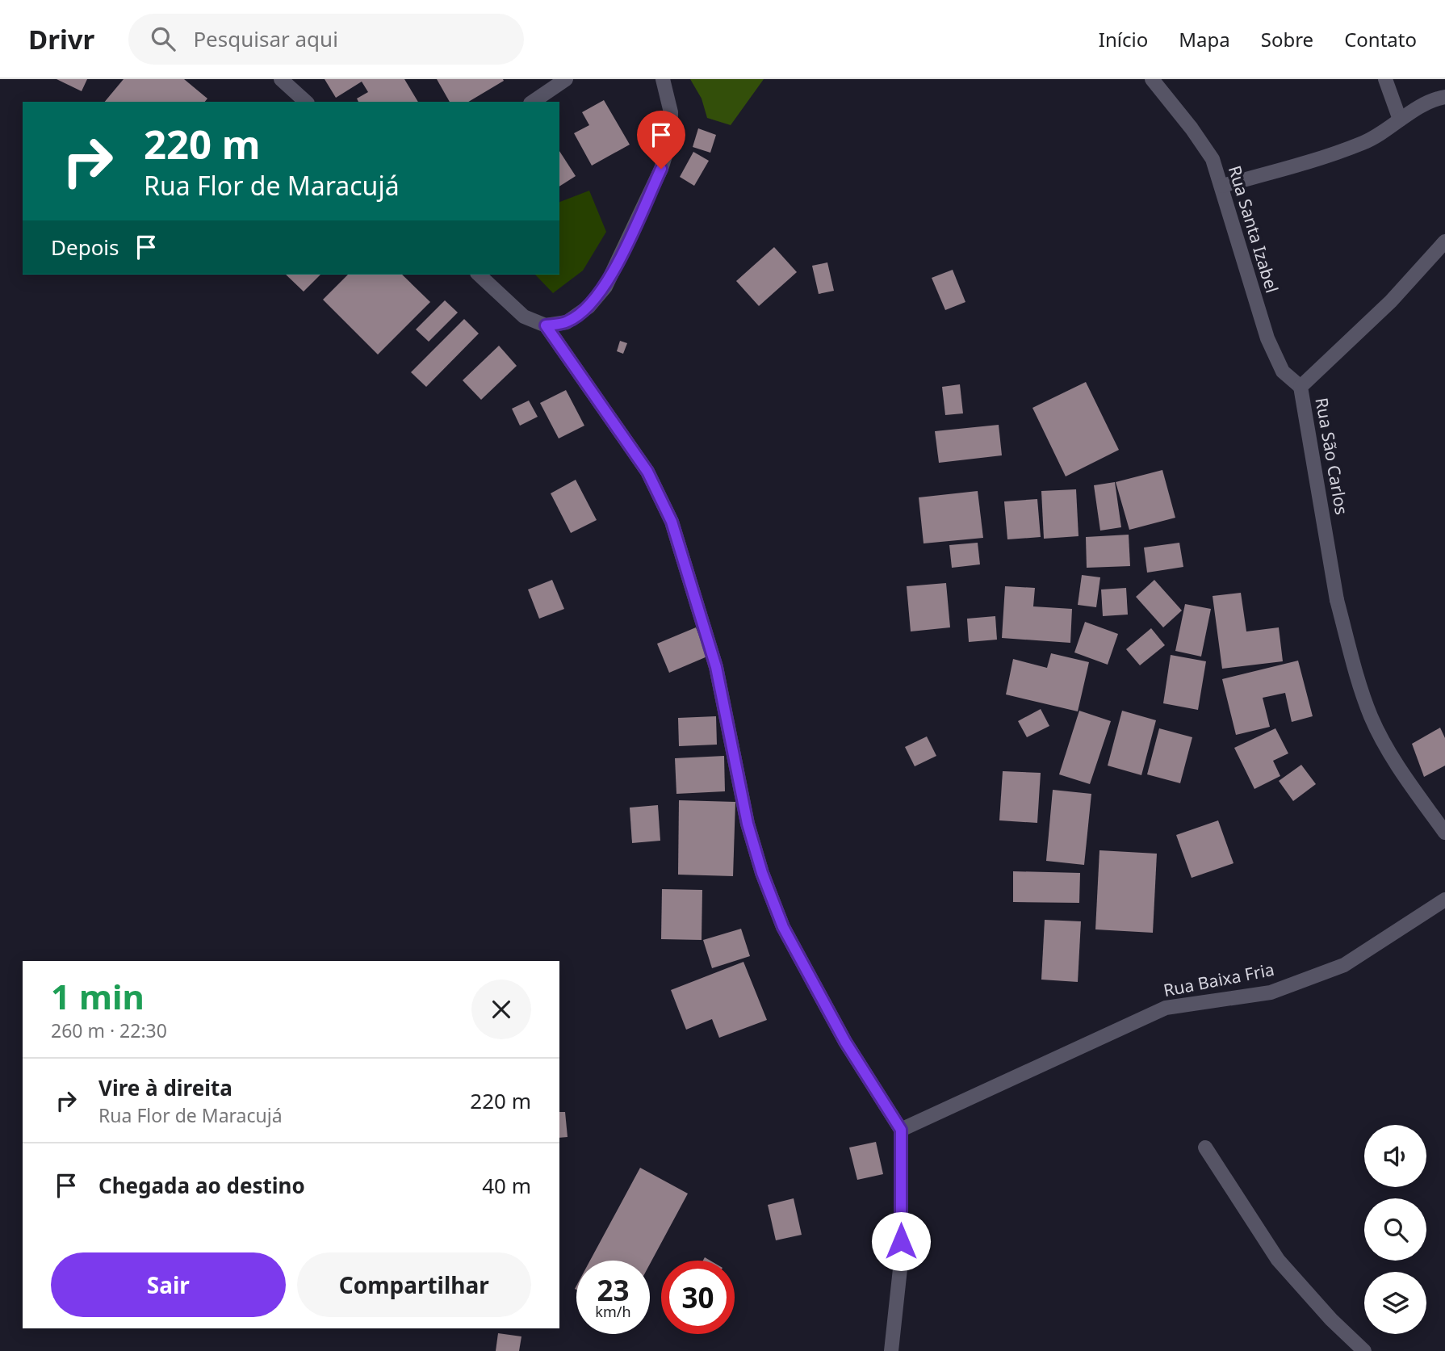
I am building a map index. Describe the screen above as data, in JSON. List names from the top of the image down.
{
  "streets": {
    "street": ["Rua Santa Izabel", "Rua São Carlos", "Rua Baixa Fria"]
  },
  "crossings": [
    ["Rua Santa Izabel", "Rua São Carlos"]
  ],
  "page": {
    "header": "Drivr",
    "search": "Pesquisar aqui",
    "nav": [
      "Início",
      "Mapa",
      "Sobre",
      "Contato"
    ],
    "turn": ["220 m", "Rua Flor de Maracujá"],
    "then": "Depois",
    "heading": ["1 min", "260 m · 22:30"],
    "list": [
      {
        "name": "Vire à direita",
        "note": "Rua Flor de Maracujá",
        "value": "220 m"
      },
      {
        "name": "Chegada ao destino",
        "value": "40 m"
      }
    ],
    "buttons": ["Sair", "Compartilhar"],
    "speed": "23 km/h",
    "limit": "30"
  }
}
